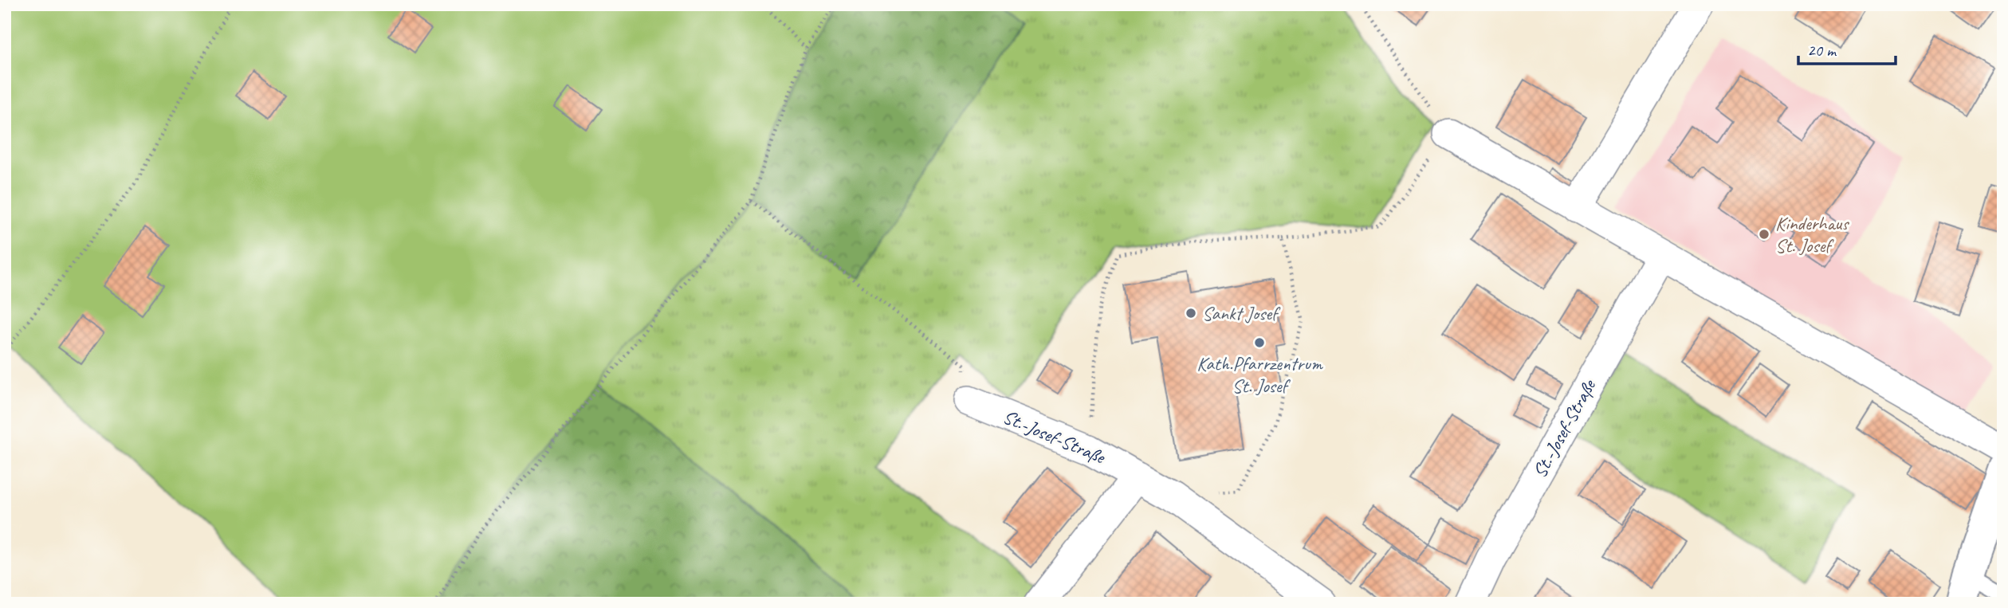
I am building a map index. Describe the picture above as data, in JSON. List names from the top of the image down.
{
  "streets": {
    "street": ["St.-Josef-Straße"]
  },
  "places": ["Kinderhaus St. Josef", "Sankt Josef", "Kath.Pfarrzentrum St. Josef"],
  "scale_bar": "20 m"
}
